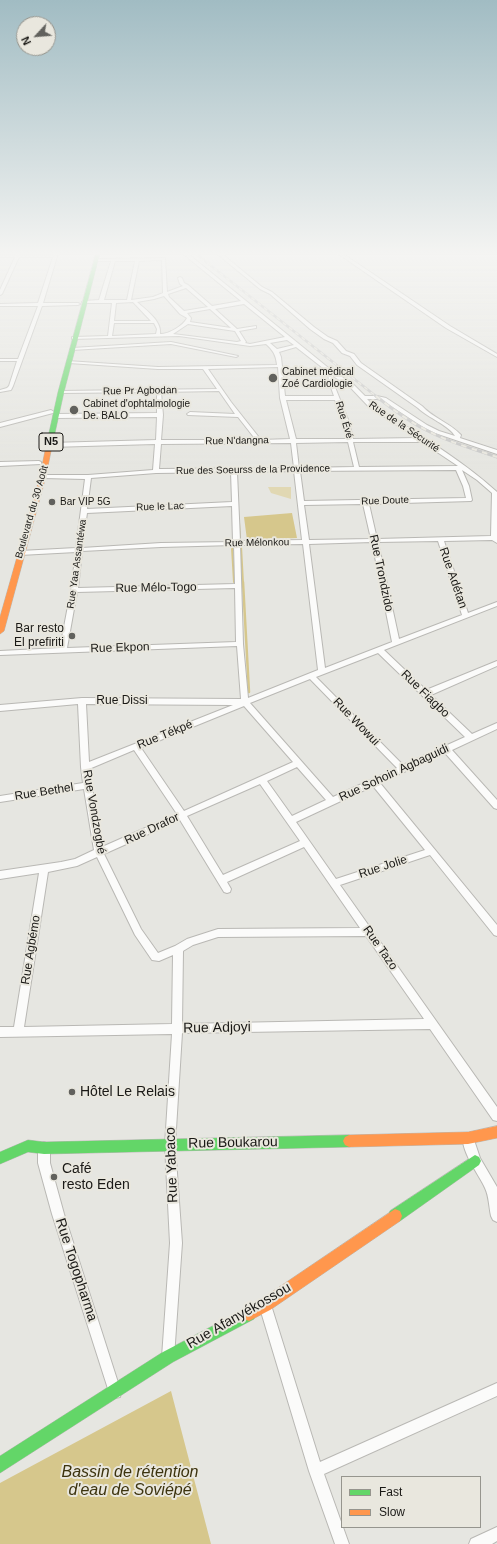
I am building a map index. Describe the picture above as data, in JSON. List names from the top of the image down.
{
  "streets": {
    "main road": [
      "N5",
      "Boulevard du 30 Août",
      "Rue Boukarou",
      "Rue Afanyékossou"
    ],
    "street": [
      "Rue Pr Agbodan",
      "Rue Évé",
      "Rue de la Sécurité",
      "Rue N'dangna",
      "Rue des Soeurss de la Providence",
      "Rue Doute",
      "Rue le Lac",
      "Rue Mélonkou",
      "Rue Yaa Assantéwa",
      "Rue Trondzido",
      "Rue Adétan",
      "Rue Mélo-Togo",
      "Rue Ekpon",
      "Rue Fiagbo",
      "Rue Dissi",
      "Rue Wowui",
      "Rue Tékpé",
      "Rue Sohoin Agbaguidi",
      "Rue Bethel",
      "Rue Vondzogbé",
      "Rue Drafor",
      "Rue Jolie",
      "Rue Tazo",
      "Rue Agbémo",
      "Rue Adjoyi",
      "Rue Yabaco",
      "Rue Togopharma"
    ]
  },
  "crossings": [
    ["Rue Pr Agbodan", "Boulevard du 30 Août"],
    ["Rue Évé", "Rue de la Sécurité"],
    ["Rue Évé", "Rue N'dangna"],
    ["Rue Évé", "Rue des Soeurss de la Providence"],
    ["Rue de la Sécurité", "Rue N'dangna"],
    ["Rue de la Sécurité", "Rue des Soeurss de la Providence"],
    ["Rue de la Sécurité", "Rue Doute"],
    ["Rue de la Sécurité", "Rue Mélonkou"],
    ["Rue N'dangna", "Boulevard du 30 Août"],
    ["Rue des Soeurss de la Providence", "Rue Doute"],
    ["Rue des Soeurss de la Providence", "Boulevard du 30 Août"],
    ["Rue des Soeurss de la Providence", "Rue Yaa Assantéwa"],
    ["Rue Doute", "Rue Trondzido"],
    ["Rue le Lac", "Rue Yaa Assantéwa"],
    ["Boulevard du 30 Août", "Rue Mélonkou"],
    ["Rue Mélonkou", "Rue Yaa Assantéwa"],
    ["Rue Mélonkou", "Rue Trondzido"],
    ["Rue Mélonkou", "Rue Adétan"],
    ["Rue Yaa Assantéwa", "Rue Mélo-Togo"],
    ["Rue Yaa Assantéwa", "Rue Ekpon"],
    ["Rue Trondzido", "Rue Tékpé"],
    ["Rue Adétan", "Rue Tékpé"],
    ["Rue Fiagbo", "Rue Tékpé"],
    ["Rue Fiagbo", "Rue Sohoin Agbaguidi"],
    ["Rue Dissi", "Rue Tékpé"],
    ["Rue Dissi", "Rue Vondzogbé"],
    ["Rue Wowui", "Rue Tékpé"],
    ["Rue Wowui", "Rue Sohoin Agbaguidi"],
    ["Rue Tékpé", "Rue Vondzogbé"],
    ["Rue Sohoin Agbaguidi", "Rue Tazo"],
    ["Rue Bethel", "Rue Vondzogbé"],
    ["Rue Vondzogbé", "Rue Drafor"],
    ["Rue Vondzogbé", "Rue Yabaco"],
    ["Rue Drafor", "Rue Tazo"],
    ["Rue Drafor", "Rue Agbémo"],
    ["Rue Jolie", "Rue Tazo"],
    ["Rue Tazo", "Rue Adjoyi"],
    ["Rue Agbémo", "Rue Adjoyi"],
    ["Rue Adjoyi", "Rue Yabaco"],
    ["Rue Boukarou", "Rue Yabaco"],
    ["Rue Boukarou", "Rue Togopharma"],
    ["Rue Yabaco", "Rue Afanyékossou"],
    ["Rue Togopharma", "Rue Afanyékossou"]
  ],
  "water": ["Bassin de rétention d'eau de Soviépé"],
  "places": [
    "Cabinet médical Zoé Cardiologie",
    "Cabinet d'ophtalmologie De. BALO",
    "Bar VIP 5G",
    "Bar resto El prefiriti",
    "Hôtel Le Relais",
    "Café resto Eden"
  ],
  "legend": ["Fast", "Slow"],
  "north": "bottom left"
}
